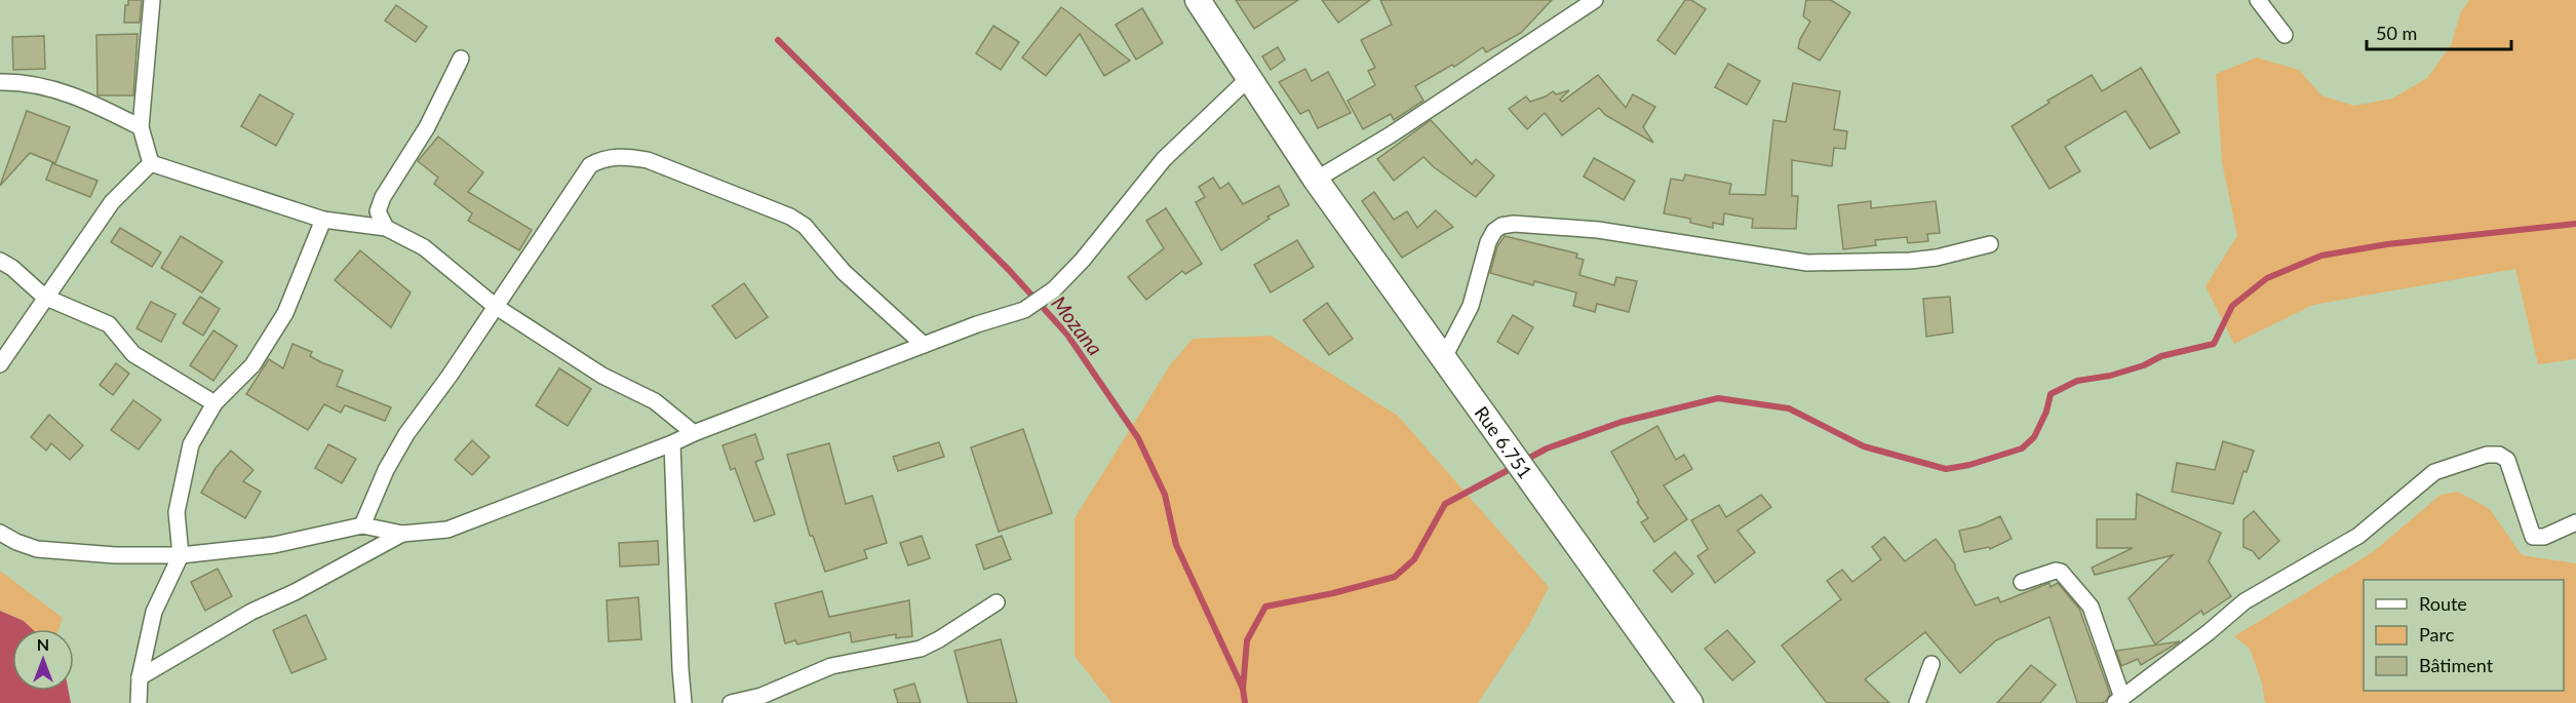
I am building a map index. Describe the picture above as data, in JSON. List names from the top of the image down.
{
  "streets": {
    "main road": ["Rue 6.751"]
  },
  "water": ["Mozana"],
  "legend": ["Route", "Parc", "Bâtiment"],
  "scale_bar": "50 m",
  "north": "top"
}
